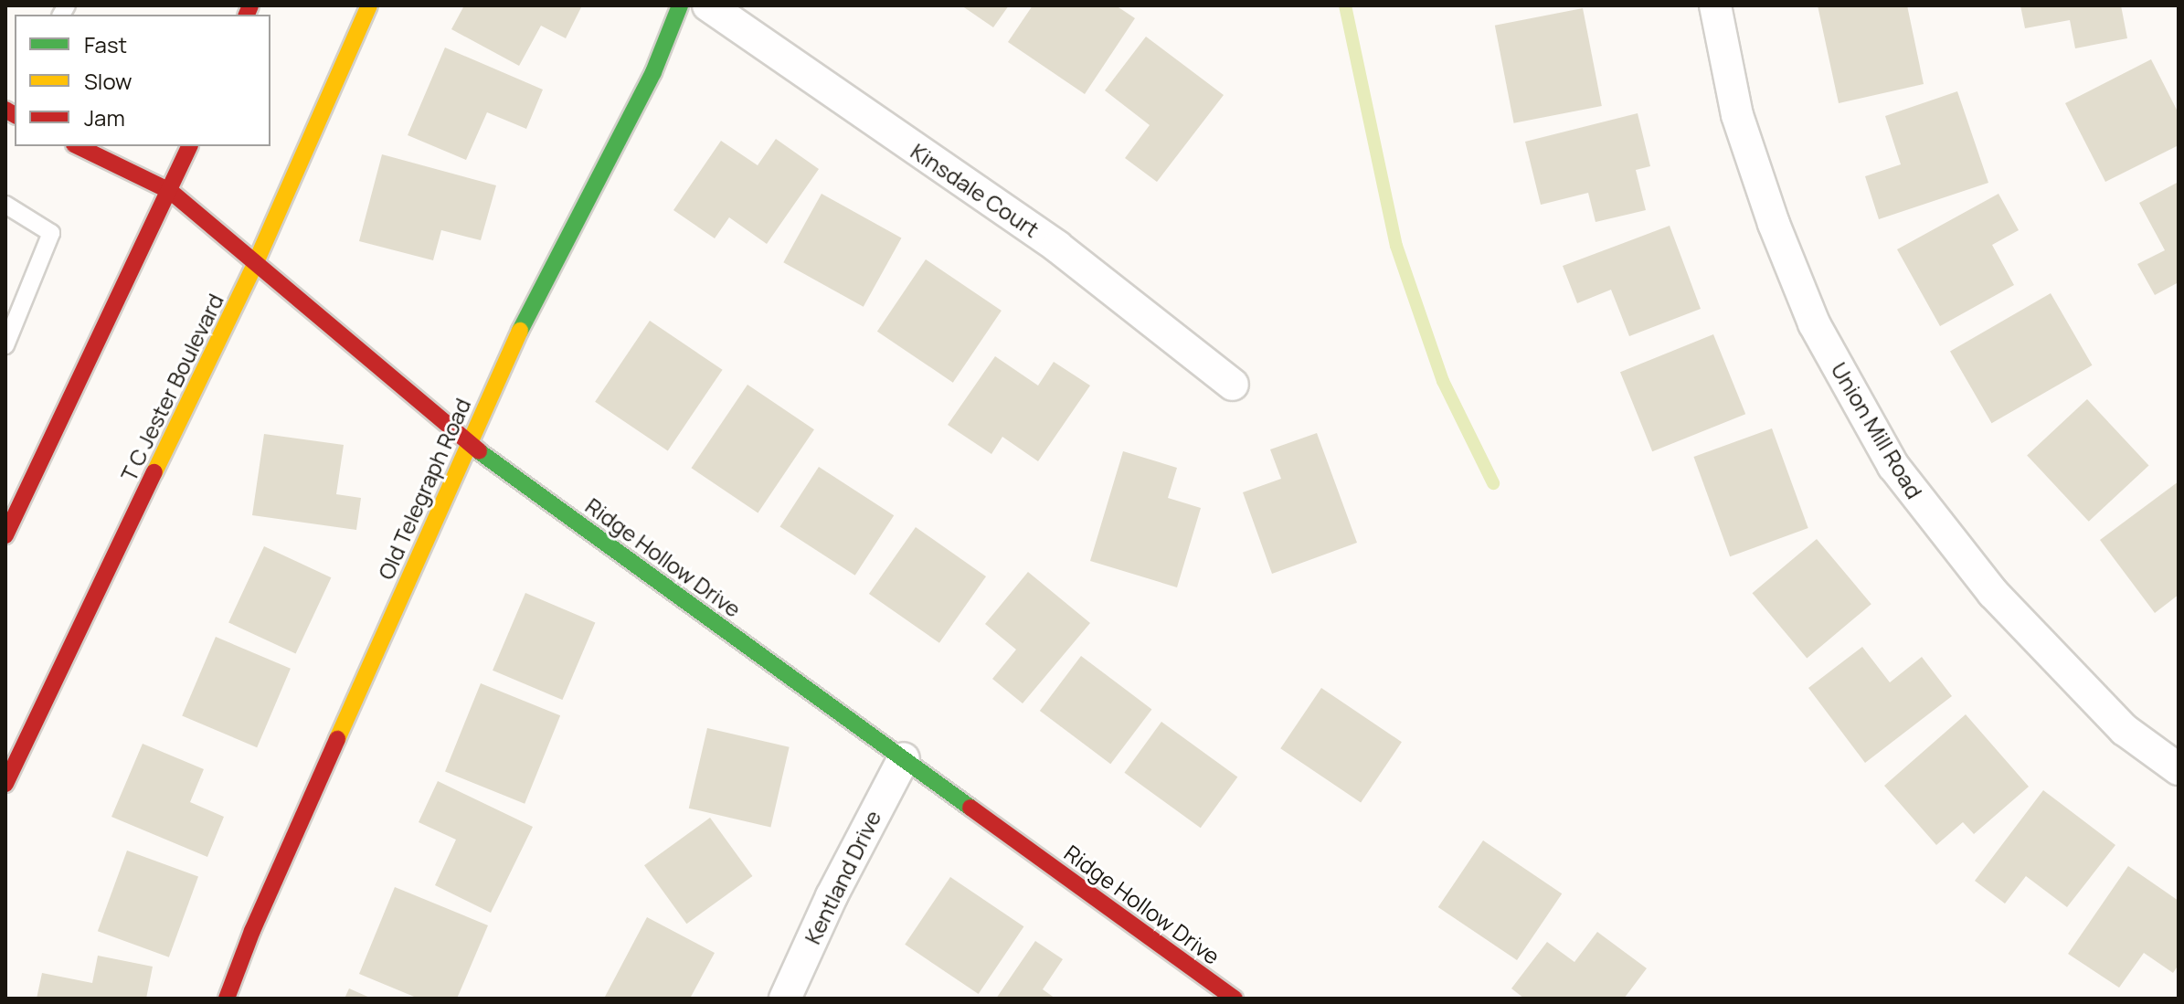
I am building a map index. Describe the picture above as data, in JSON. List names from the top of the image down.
{
  "streets": {
    "street": [
      "Kinsdale Court",
      "T C Jester Boulevard",
      "Union Mill Road",
      "Old Telegraph Road",
      "Ridge Hollow Drive",
      "Kentland Drive"
    ]
  },
  "crossings": [
    ["T C Jester Boulevard", "Ridge Hollow Drive"],
    ["Old Telegraph Road", "Ridge Hollow Drive"],
    ["Ridge Hollow Drive", "Kentland Drive"]
  ],
  "legend": ["Fast", "Slow", "Jam"]
}
